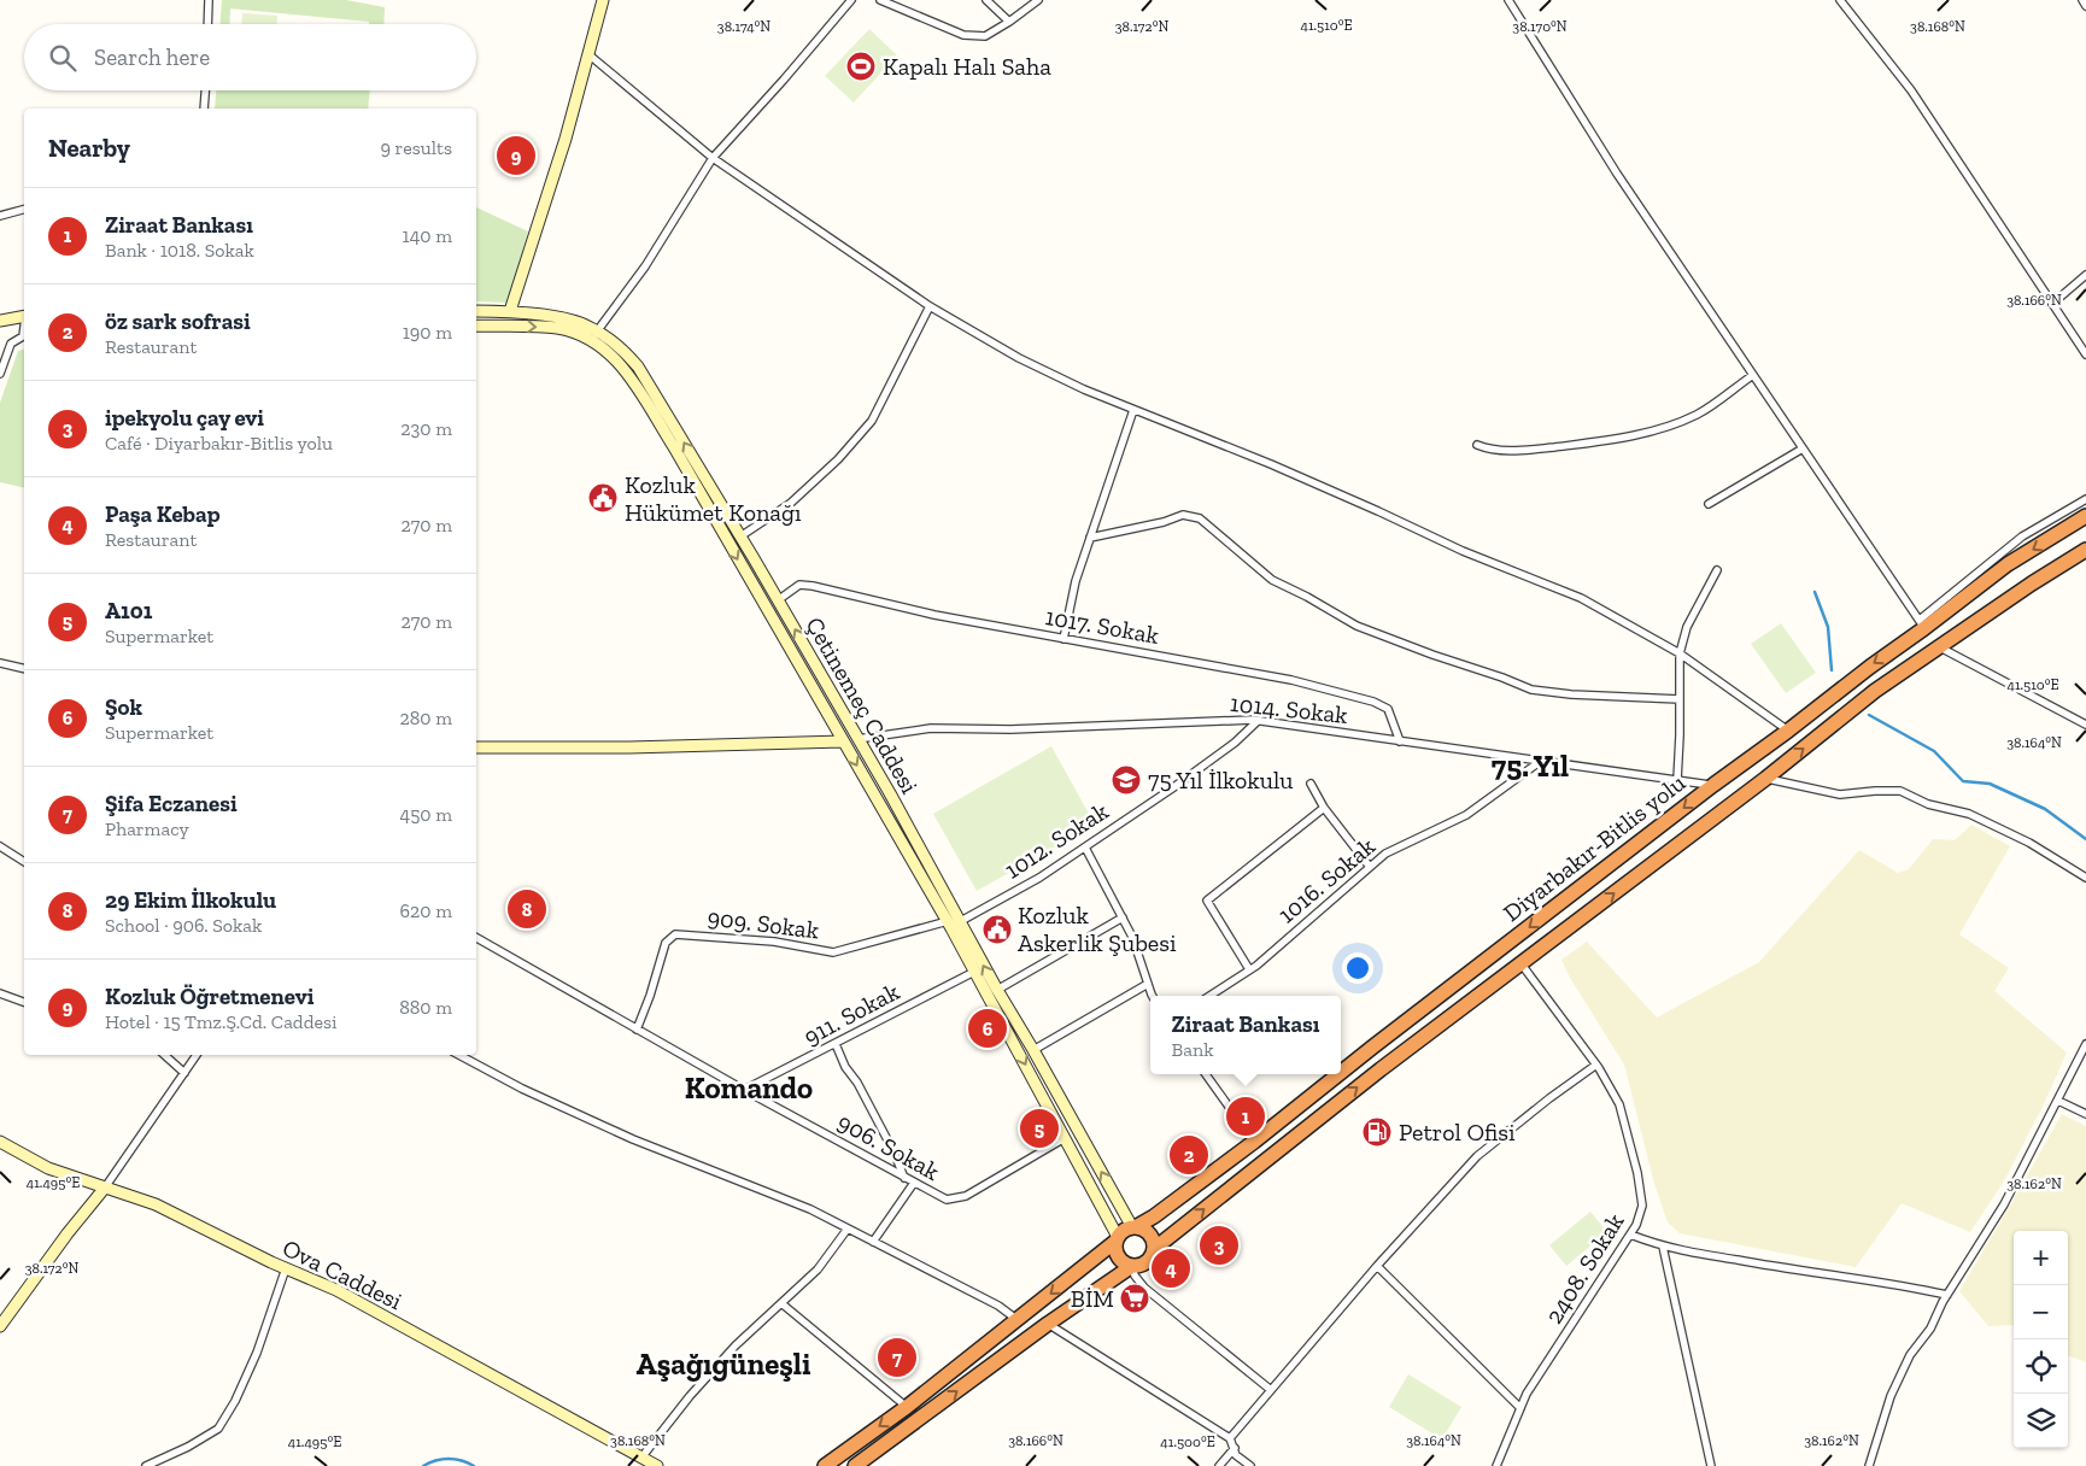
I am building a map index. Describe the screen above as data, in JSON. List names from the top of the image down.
{
  "streets": {
    "highway": ["Diyarbakır-Bitlis yolu"],
    "main road": ["Çetinemeç Caddesi", "Ova Caddesi"],
    "street": [
      "1017. Sokak",
      "1014. Sokak",
      "1012. Sokak",
      "1016. Sokak",
      "909. Sokak",
      "911. Sokak",
      "906. Sokak",
      "2408. Sokak"
    ]
  },
  "crossings": [
    ["1017. Sokak", "Çetinemeç Caddesi"],
    ["1017. Sokak", "1014. Sokak"],
    ["Çetinemeç Caddesi", "1014. Sokak"],
    ["Çetinemeç Caddesi", "1012. Sokak"],
    ["Çetinemeç Caddesi", "Diyarbakır-Bitlis yolu"],
    ["Çetinemeç Caddesi", "909. Sokak"],
    ["Çetinemeç Caddesi", "911. Sokak"],
    ["Çetinemeç Caddesi", "906. Sokak"],
    ["1014. Sokak", "1012. Sokak"],
    ["1014. Sokak", "Diyarbakır-Bitlis yolu"],
    ["1014. Sokak", "1016. Sokak"],
    ["1012. Sokak", "909. Sokak"],
    ["Diyarbakır-Bitlis yolu", "2408. Sokak"],
    ["909. Sokak", "906. Sokak"],
    ["911. Sokak", "906. Sokak"]
  ],
  "districts": ["75. Yıl", "Komando", "Aşağıgüneşli"],
  "places": {
    "sports": ["Kapalı Halı Saha"],
    "public building": ["Kozluk Hükümet Konağı", "Kozluk Askerlik Şubesi"],
    "school or university": ["75 Yıl İlkokulu"],
    "fuel station": ["Petrol Ofisi"],
    "supermarket": ["BİM"]
  },
  "page": {
    "search": "Search here",
    "heading": ["Nearby", "9 results"],
    "pins": [
      "9",
      "8",
      "6",
      "1",
      "5",
      "2",
      "3",
      "4",
      "7"
    ],
    "list": [
      {
        "mark": "1",
        "name": "Ziraat Bankası",
        "note": "Bank · 1018. Sokak",
        "value": "140 m"
      },
      {
        "mark": "2",
        "name": "öz sark sofrasi",
        "note": "Restaurant",
        "value": "190 m"
      },
      {
        "mark": "3",
        "name": "ipekyolu çay evi",
        "note": "Café · Diyarbakır-Bitlis yolu",
        "value": "230 m"
      },
      {
        "mark": "4",
        "name": "Paşa Kebap",
        "note": "Restaurant",
        "value": "270 m"
      },
      {
        "mark": "5",
        "name": "A101",
        "note": "Supermarket",
        "value": "270 m"
      },
      {
        "mark": "6",
        "name": "Şok",
        "note": "Supermarket",
        "value": "280 m"
      },
      {
        "mark": "7",
        "name": "Şifa Eczanesi",
        "note": "Pharmacy",
        "value": "450 m"
      },
      {
        "mark": "8",
        "name": "29 Ekim İlkokulu",
        "note": "School · 906. Sokak",
        "value": "620 m"
      },
      {
        "mark": "9",
        "name": "Kozluk Öğretmenevi",
        "note": "Hotel · 15 Tmz.Ş.Cd. Caddesi",
        "value": "880 m"
      }
    ],
    "popup": ["Ziraat Bankası", "Bank"],
    "map_buttons": ["+", "−"]
  },
  "coordinates": [
    "41.510°E",
    "38.174°N",
    "38.172°N",
    "38.170°N",
    "38.168°N",
    "38.166°N",
    "38.164°N",
    "41.495°E",
    "38.162°N",
    "41.500°E"
  ]
}
